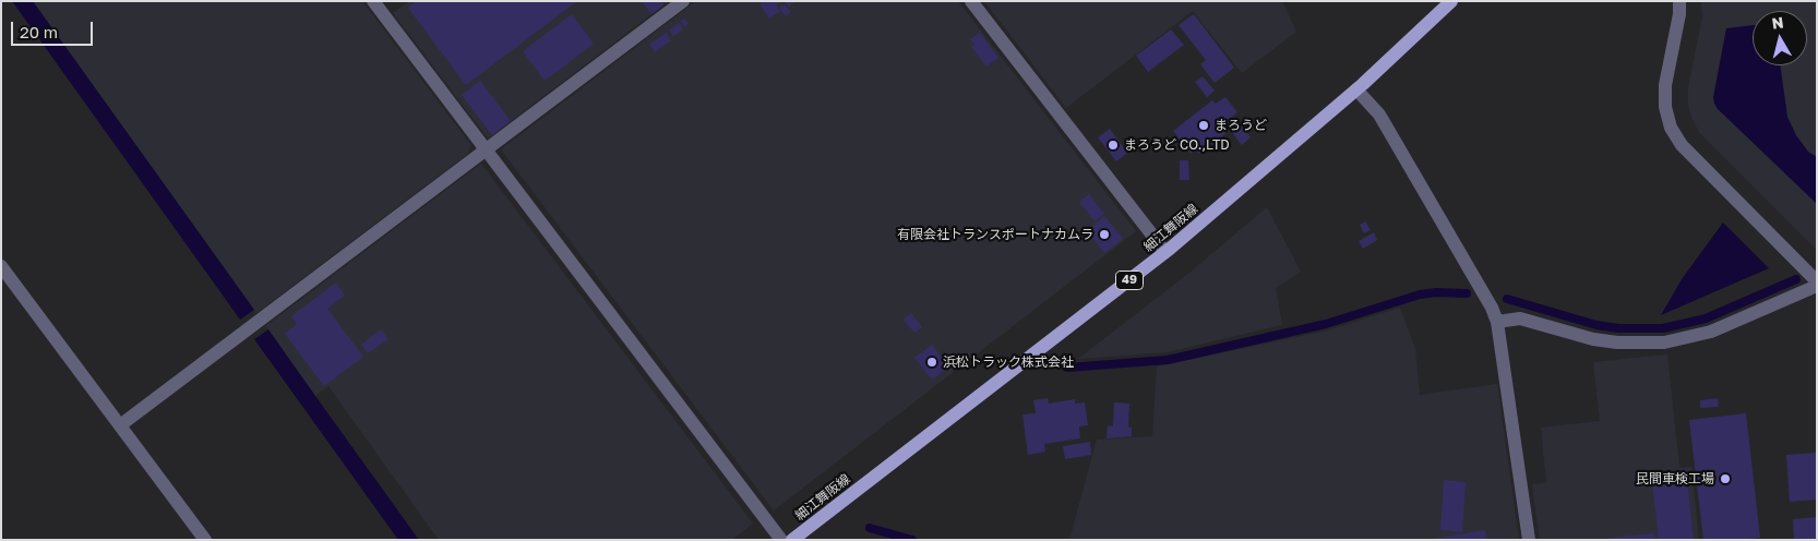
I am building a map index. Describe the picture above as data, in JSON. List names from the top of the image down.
{
  "streets": {
    "main road": ["細江舞阪線", "49"]
  },
  "places": [
    "まろうど",
    "まろうど CO.,LTD",
    "有限会社トランスポートナカムラ",
    "浜松トラック株式会社",
    "民間車検工場"
  ],
  "scale_bar": "20 m",
  "north": "top"
}
